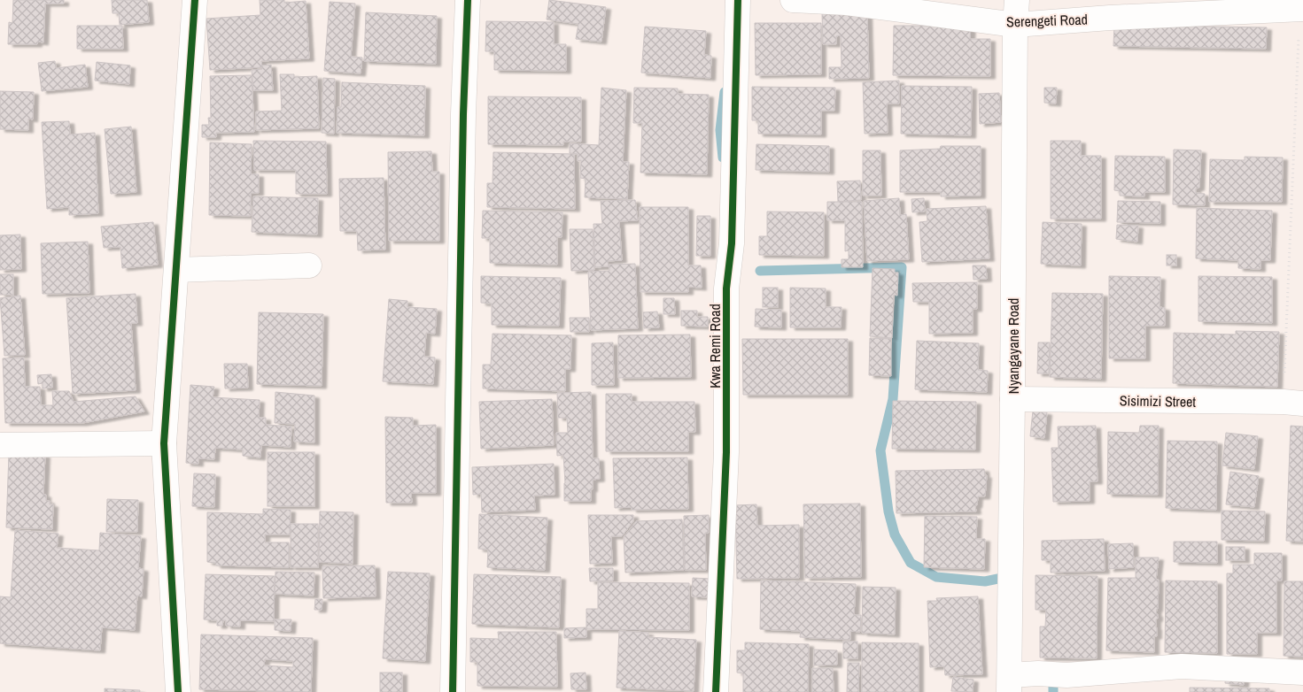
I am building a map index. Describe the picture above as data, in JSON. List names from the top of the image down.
{
  "streets": {
    "street": [
      "Serengeti Road",
      "Kwa Remi Road",
      "Nyangayane Road",
      "Sisimizi Street"
    ]
  },
  "crossings": [
    ["Serengeti Road", "Nyangayane Road"],
    ["Nyangayane Road", "Sisimizi Street"]
  ]
}
